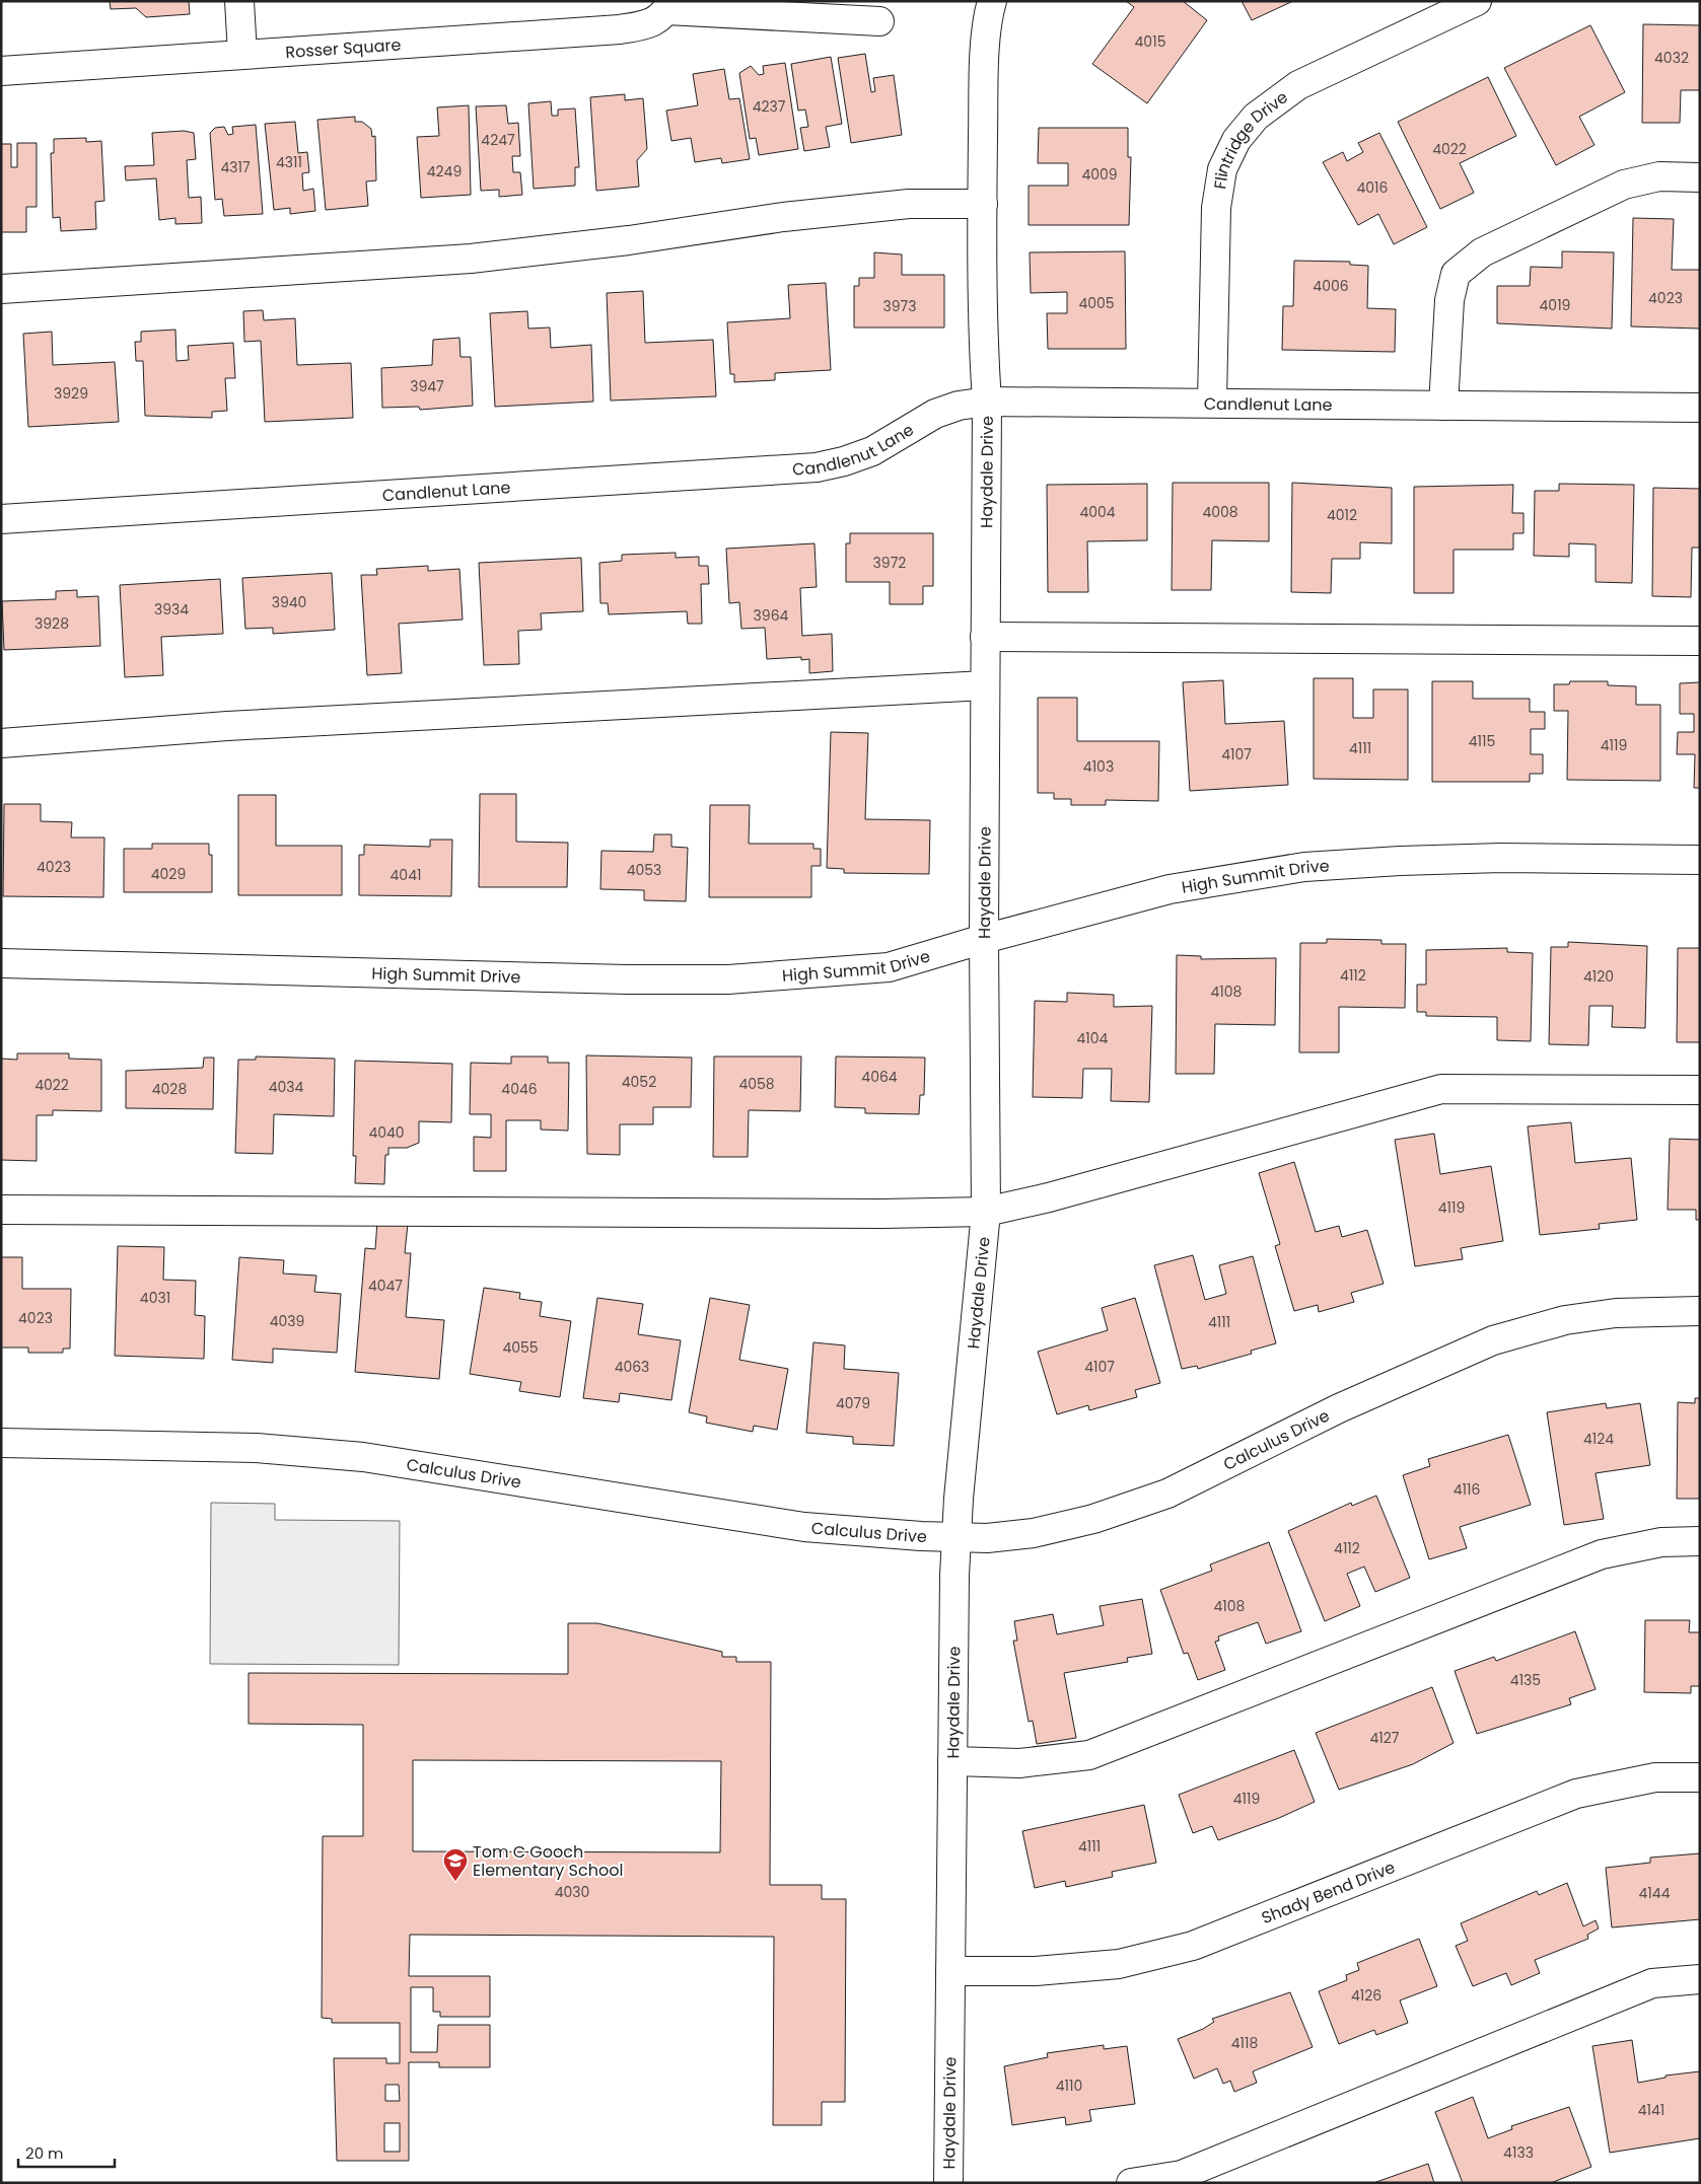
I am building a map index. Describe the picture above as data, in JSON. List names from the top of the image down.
{
  "streets": {
    "street": [
      "Rosser Square",
      "Flintridge Drive",
      "Candlenut Lane",
      "Haydale Drive",
      "High Summit Drive",
      "Calculus Drive",
      "Shady Bend Drive"
    ]
  },
  "crossings": [
    ["Flintridge Drive", "Candlenut Lane"],
    ["Candlenut Lane", "Haydale Drive"],
    ["Haydale Drive", "High Summit Drive"],
    ["Haydale Drive", "Calculus Drive"],
    ["Haydale Drive", "Shady Bend Drive"]
  ],
  "places": {
    "school or university": ["Tom C Gooch Elementary School"]
  },
  "house_numbers": [
    "4015",
    "4032",
    "4237",
    "4247",
    "4022",
    "4311",
    "4317",
    "4249",
    "4009",
    "4016",
    "4006",
    "4023",
    "4005",
    "4019",
    "3973",
    "3947",
    "3929",
    "4004",
    "4008",
    "4012",
    "3972",
    "3940",
    "3934",
    "3964",
    "3928",
    "4115",
    "4119",
    "4111",
    "4107",
    "4103",
    "4023",
    "4053",
    "4029",
    "4041",
    "4112",
    "4120",
    "4108",
    "4104",
    "4064",
    "4052",
    "4058",
    "4022",
    "4034",
    "4028",
    "4046",
    "4040",
    "4119",
    "4047",
    "4031",
    "4023",
    "4039",
    "4111",
    "4055",
    "4063",
    "4107",
    "4079",
    "4124",
    "4116",
    "4112",
    "4108",
    "4135",
    "4127",
    "4119",
    "4111",
    "4030",
    "4144",
    "4126",
    "4118",
    "4110",
    "4141",
    "4133"
  ],
  "scale_bar": "20 m"
}
